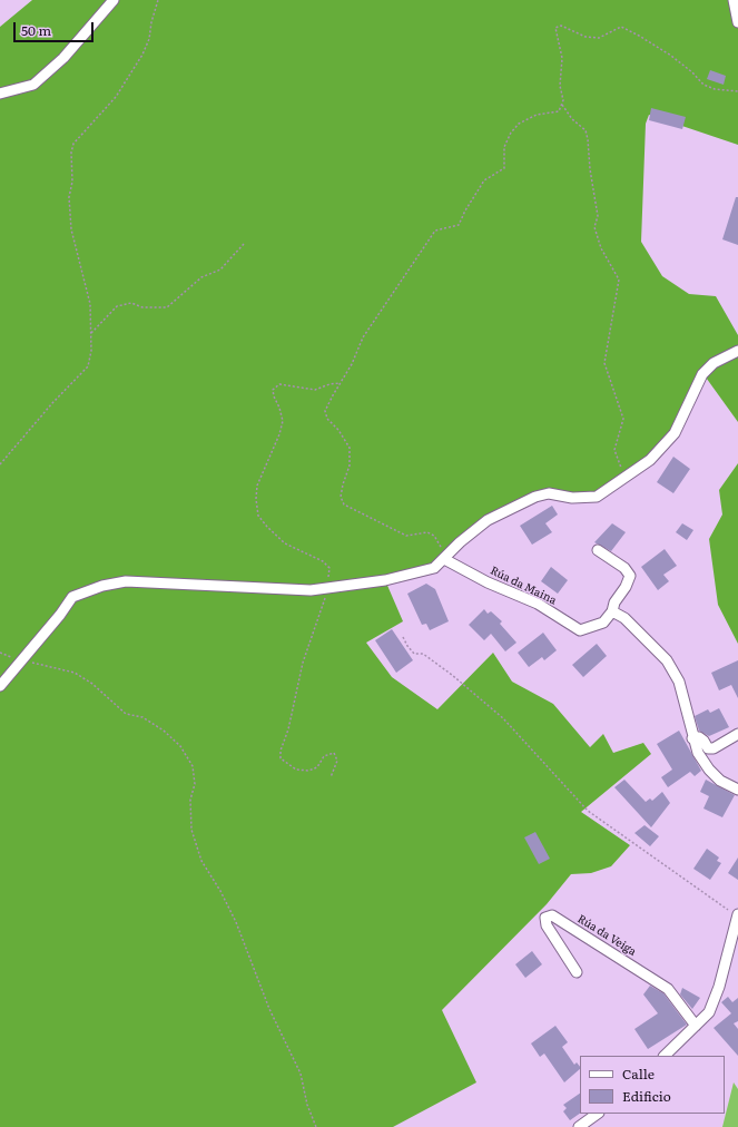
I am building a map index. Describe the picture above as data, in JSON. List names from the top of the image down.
{
  "streets": {
    "street": ["Rúa da Maina", "Rúa da Veiga"]
  },
  "legend": ["Calle", "Edificio"],
  "scale_bar": "50 m"
}
